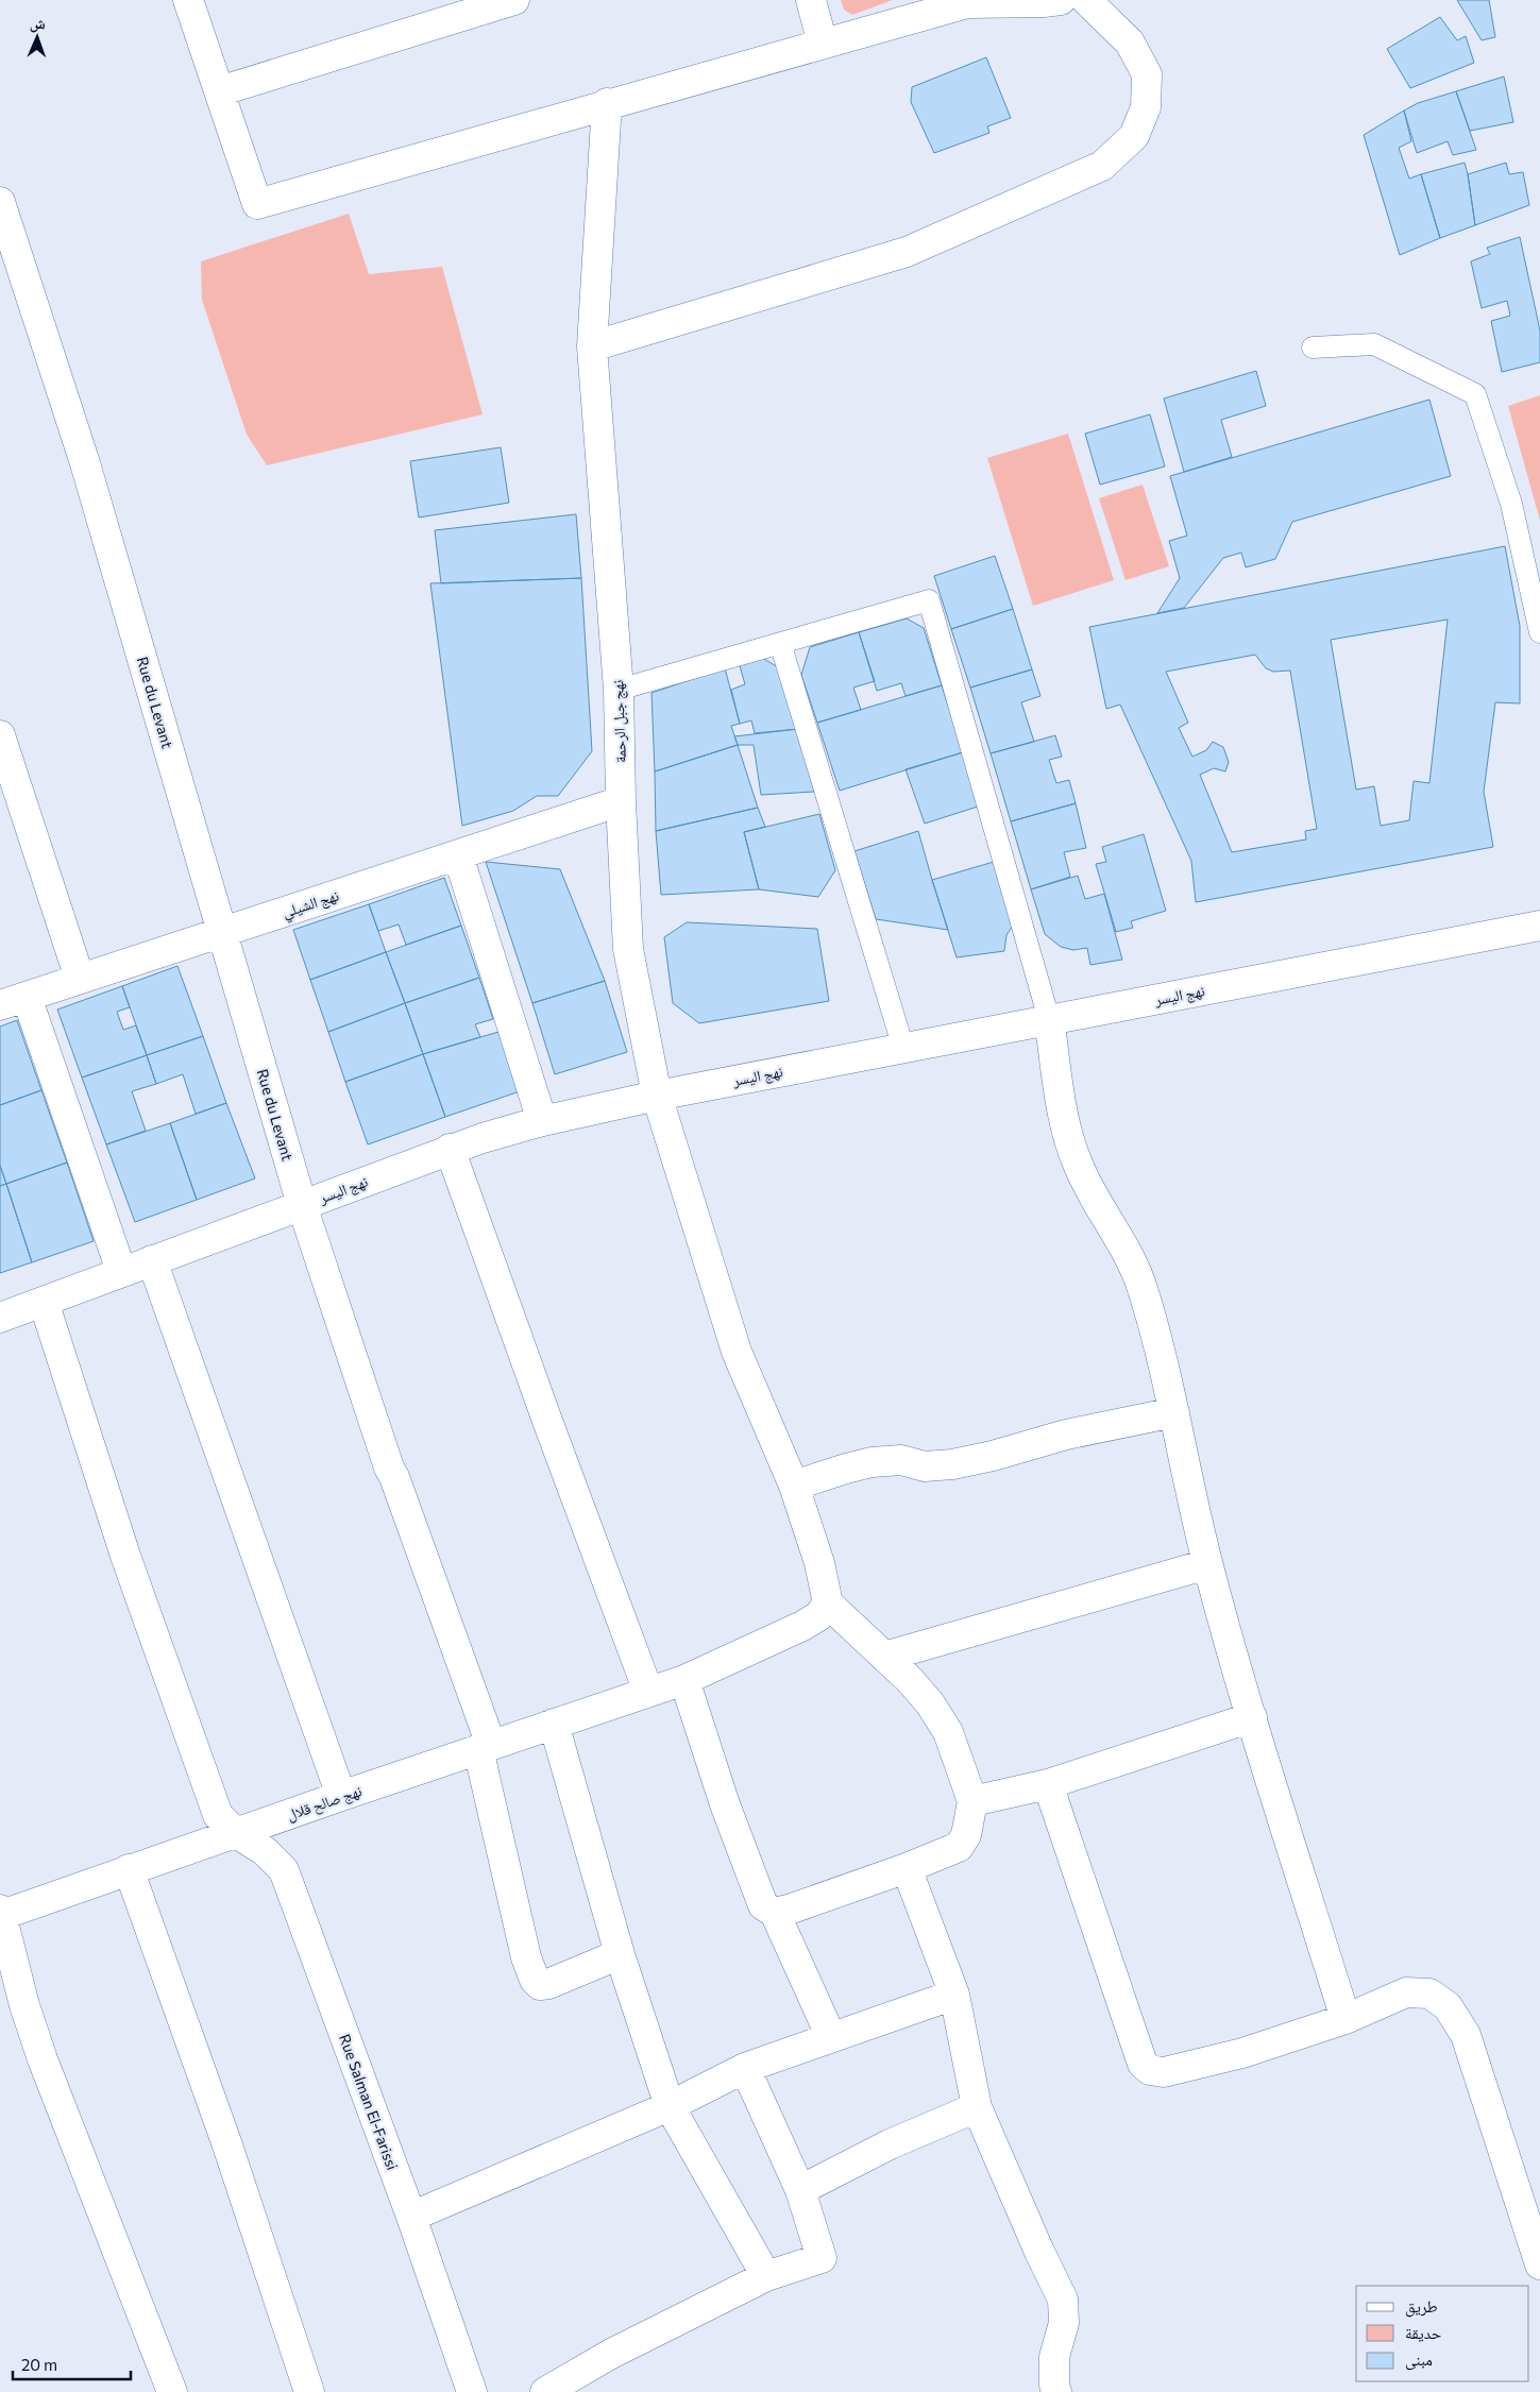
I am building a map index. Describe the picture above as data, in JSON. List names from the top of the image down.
{
  "streets": {
    "street": [
      "Rue du Levant",
      "نهج جبل الرحمة",
      "نهج الشيلي",
      "نهج اليسر",
      "نهج صالح قلال",
      "Rue Salman El-Farissi"
    ]
  },
  "crossings": [
    ["Rue du Levant", "نهج الشيلي"],
    ["Rue du Levant", "نهج اليسر"],
    ["Rue du Levant", "نهج صالح قلال"],
    ["نهج جبل الرحمة", "نهج الشيلي"],
    ["نهج جبل الرحمة", "نهج اليسر"],
    ["نهج جبل الرحمة", "نهج صالح قلال"],
    ["نهج اليسر", "Rue Salman El-Farissi"],
    ["نهج صالح قلال", "Rue Salman El-Farissi"]
  ],
  "legend": ["طريق", "حديقة", "مبنى"],
  "scale_bar": "20 m",
  "north": "top"
}
